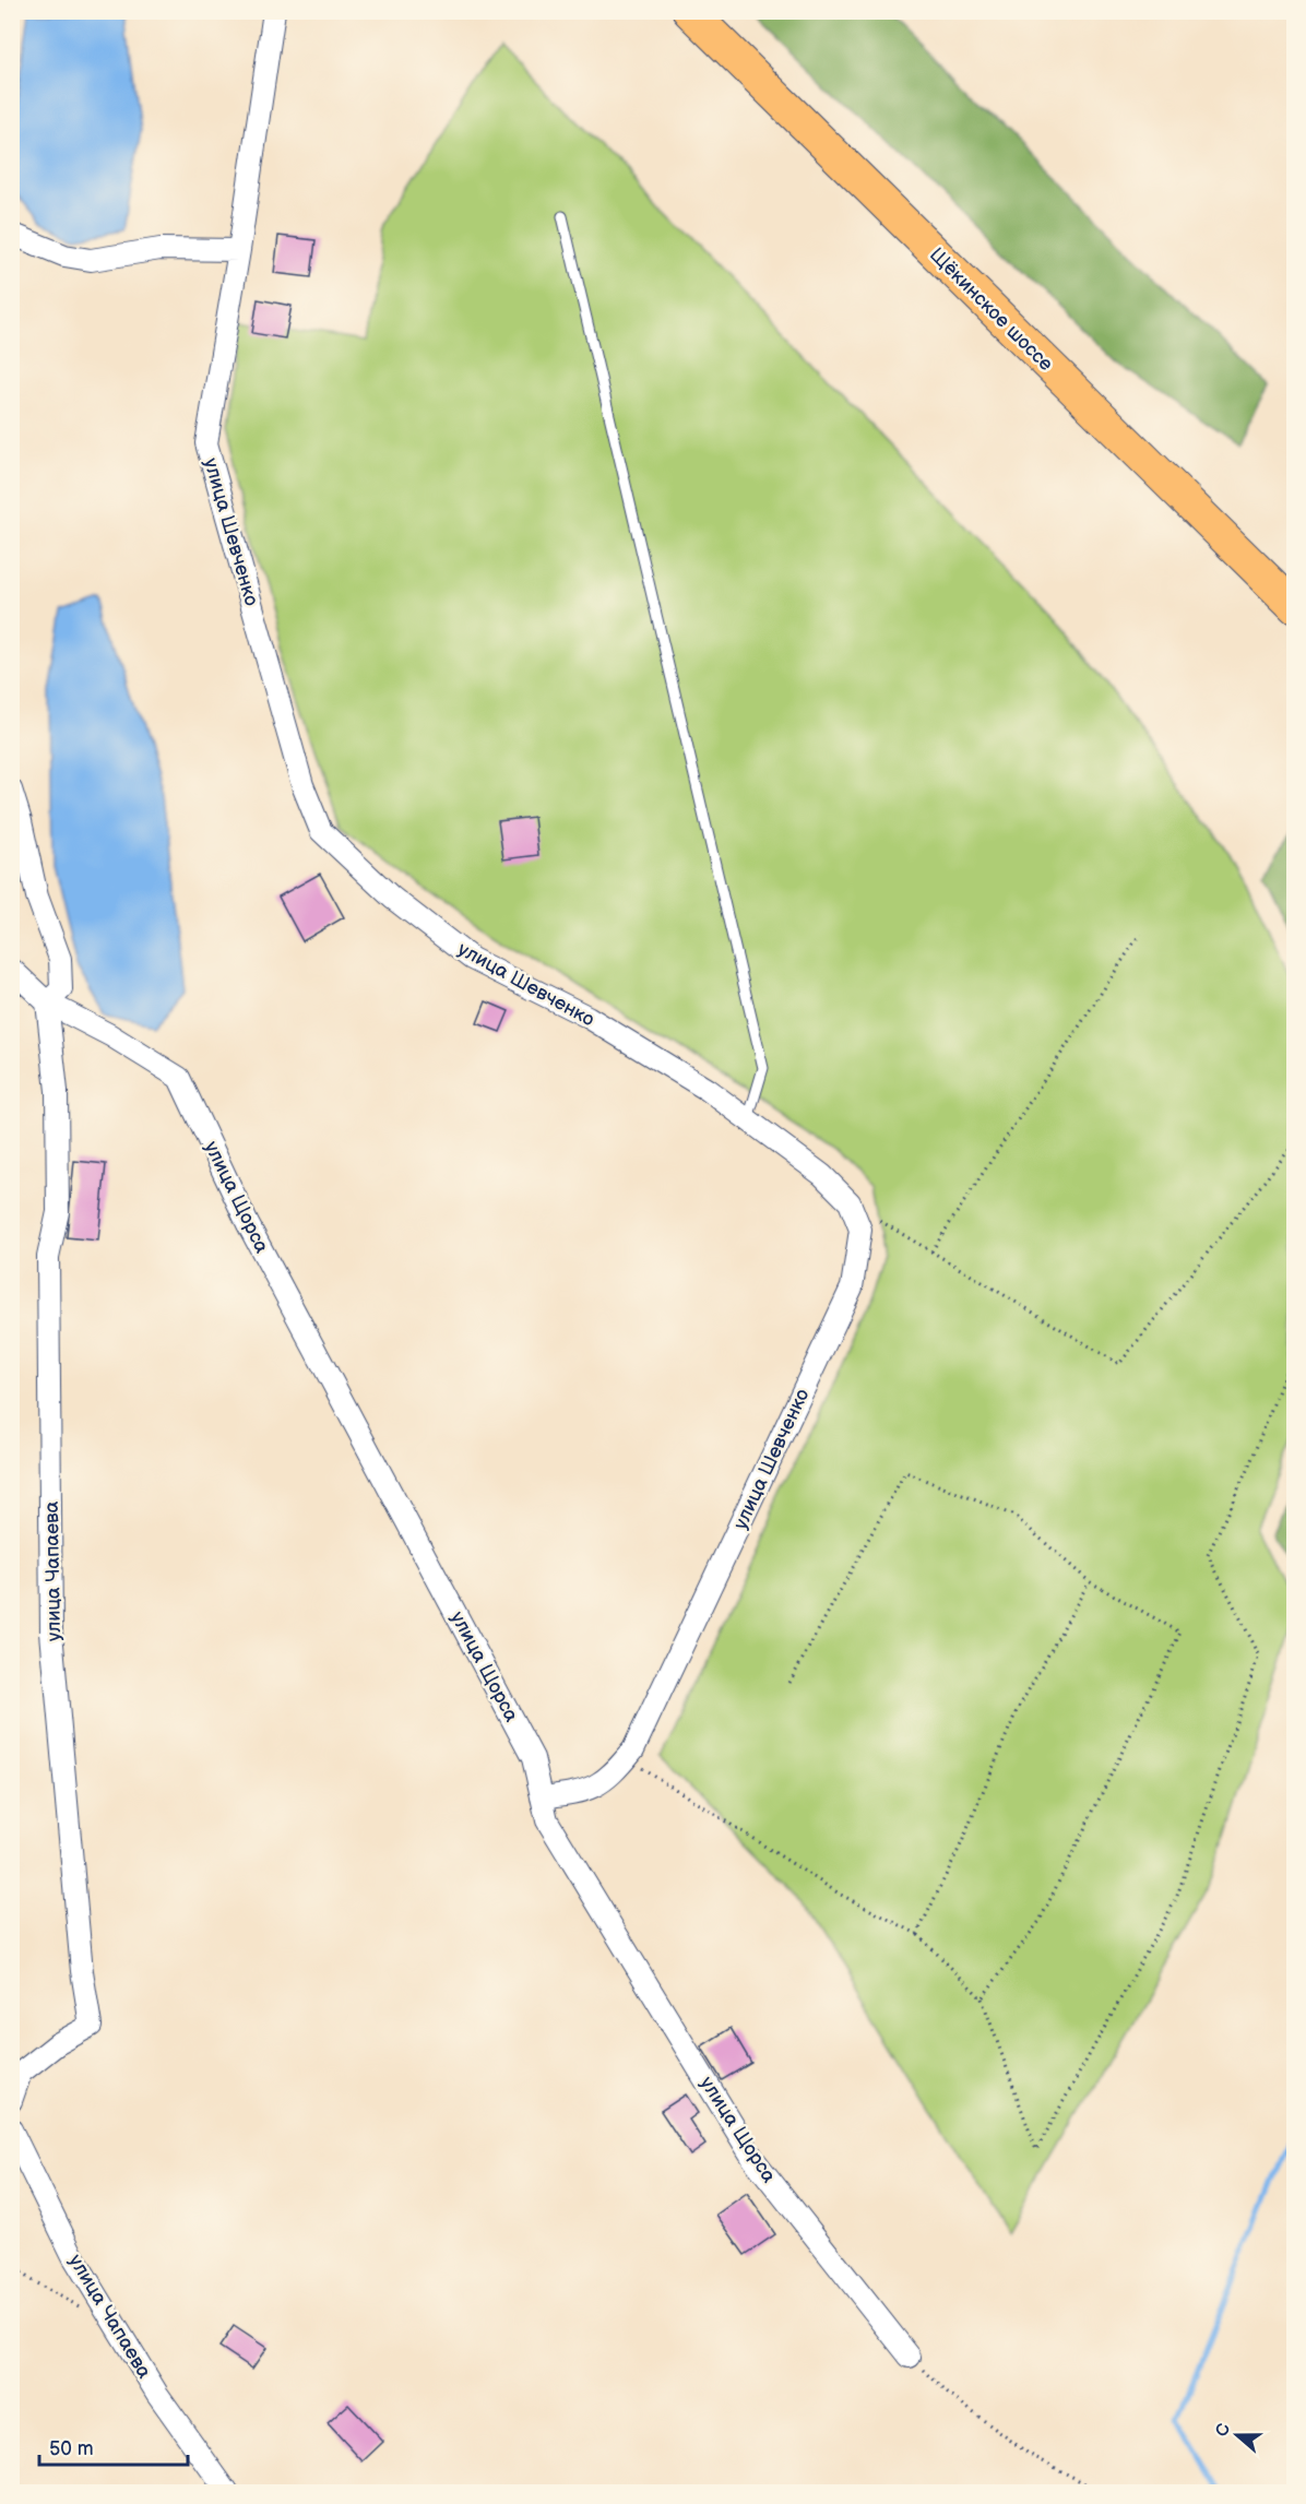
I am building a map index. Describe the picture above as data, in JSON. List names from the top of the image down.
{
  "streets": {
    "main road": ["Щёкинское шоссе"],
    "street": ["улица Шевченко", "улица Щорса", "улица Чапаева"]
  },
  "crossings": [
    ["улица Шевченко", "улица Щорса"],
    ["улица Щорса", "улица Чапаева"]
  ],
  "scale_bar": "50 m",
  "north": "left"
}
